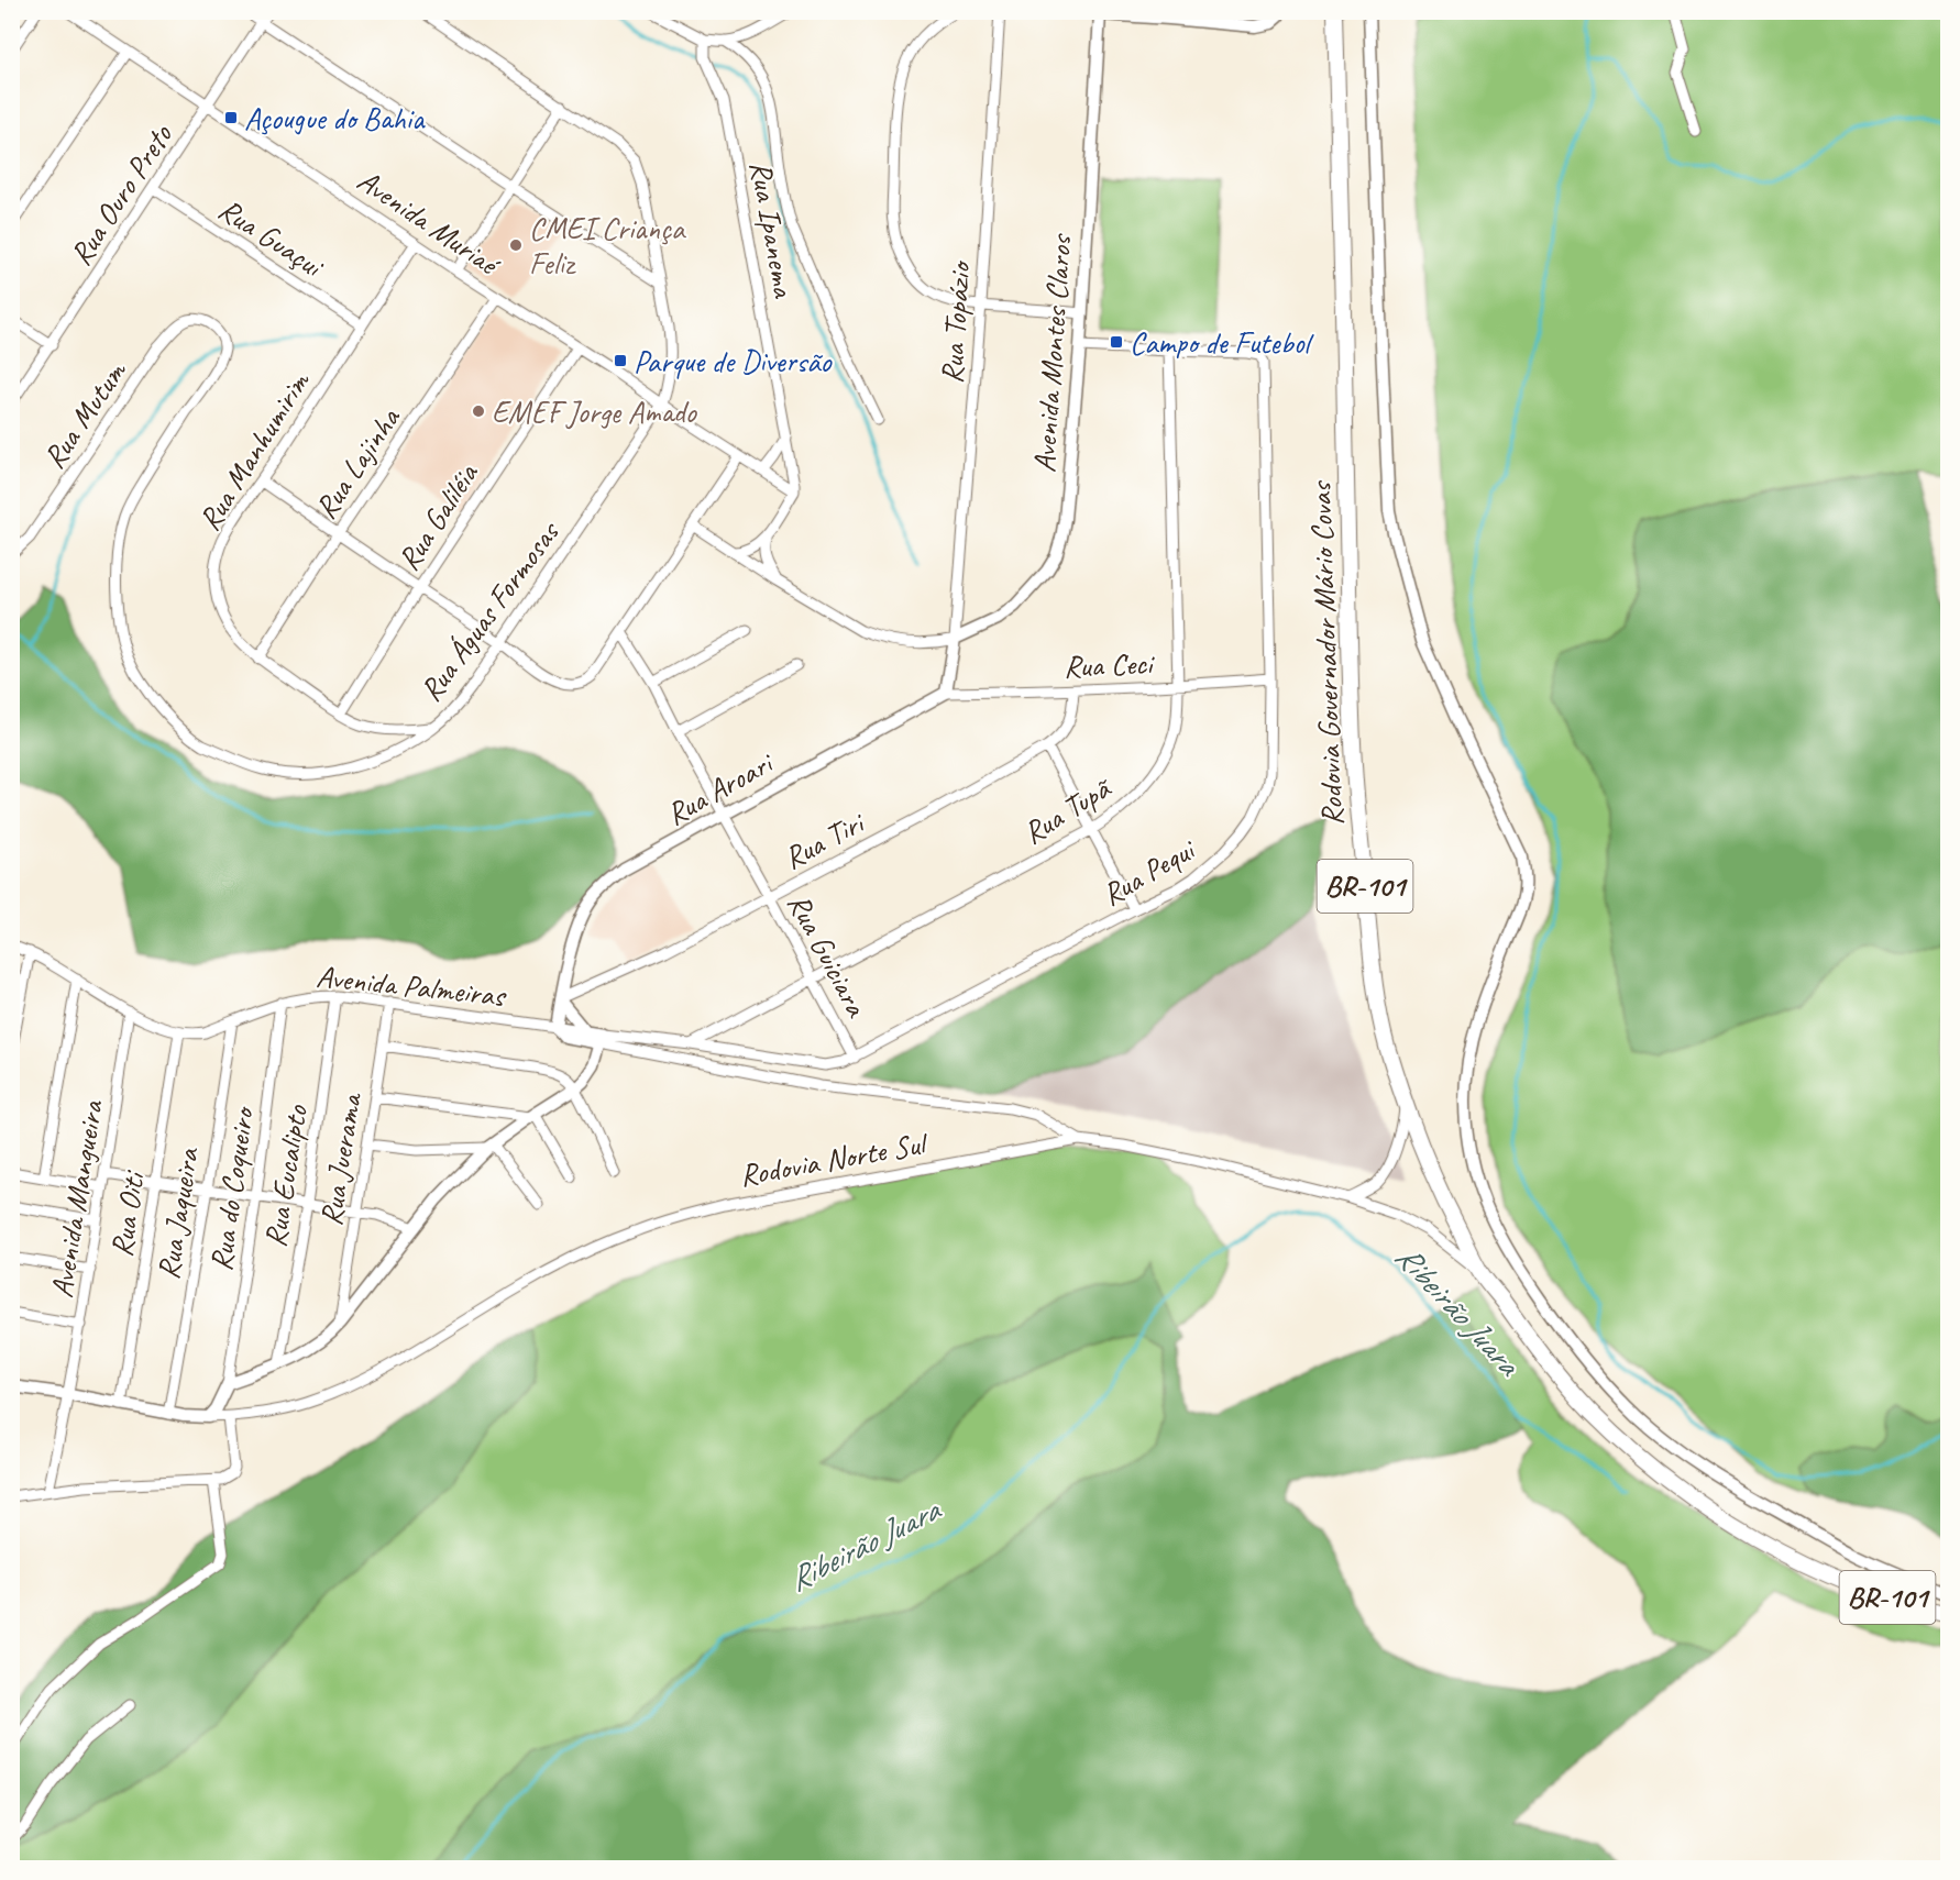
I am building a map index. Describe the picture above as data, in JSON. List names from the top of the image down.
{
  "streets": {
    "main road": ["Rodovia Governador Mário Covas", "BR-101"],
    "street": [
      "Rua Ouro Preto",
      "Avenida Muriaé",
      "Rua Ipanema",
      "Rua Guaçui",
      "Rua Topázio",
      "Avenida Montes Claros",
      "Rua Mutum",
      "Rua Manhumirim",
      "Rua Lajinha",
      "Rua Galiléia",
      "Rua Águas Formosas",
      "Rua Ceci",
      "Rua Aroari",
      "Rua Tupã",
      "Rua Tiri",
      "Rua Pequi",
      "Rua Guiciara",
      "Avenida Palmeiras",
      "Rodovia Norte Sul",
      "Rua Juerama",
      "Rua Eucalipto",
      "Rua do Coqueiro",
      "Avenida Mangueira",
      "Rua Jaqueira",
      "Rua Oiti"
    ]
  },
  "crossings": [
    ["Rua Ouro Preto", "Avenida Muriaé"],
    ["Rua Ouro Preto", "Rua Guaçui"],
    ["Avenida Muriaé", "Rua Ipanema"],
    ["Avenida Muriaé", "Rua Manhumirim"],
    ["Avenida Muriaé", "Rua Lajinha"],
    ["Avenida Muriaé", "Rua Galiléia"],
    ["Avenida Muriaé", "Rua Águas Formosas"],
    ["Rua Guaçui", "Rua Manhumirim"],
    ["Rua Topázio", "Avenida Montes Claros"],
    ["Rua Mutum", "Rua Águas Formosas"],
    ["Rua Manhumirim", "Rua Lajinha"],
    ["Rua Manhumirim", "Rua Galiléia"],
    ["Rua Manhumirim", "Rua Águas Formosas"],
    ["Rodovia Governador Mário Covas", "Rodovia Norte Sul"],
    ["Rua Ceci", "Rua Aroari"],
    ["Rua Ceci", "Rua Tupã"],
    ["Rua Ceci", "Rua Tiri"],
    ["Rua Ceci", "Rua Pequi"],
    ["Rua Aroari", "Rua Tiri"],
    ["Rua Aroari", "Rua Guiciara"],
    ["Rua Aroari", "Avenida Palmeiras"],
    ["Rua Tupã", "Rua Pequi"],
    ["Rua Tupã", "Rua Guiciara"],
    ["Rua Tiri", "Rua Guiciara"],
    ["Rua Pequi", "Rua Guiciara"],
    ["Avenida Palmeiras", "Rua Juerama"],
    ["Avenida Palmeiras", "Rua Eucalipto"],
    ["Avenida Palmeiras", "Rua do Coqueiro"],
    ["Avenida Palmeiras", "Avenida Mangueira"],
    ["Avenida Palmeiras", "Rua Jaqueira"],
    ["Avenida Palmeiras", "Rua Oiti"],
    ["Rodovia Norte Sul", "Avenida Mangueira"],
    ["Rodovia Norte Sul", "Rua Jaqueira"],
    ["Rodovia Norte Sul", "Rua Oiti"]
  ],
  "water": ["Ribeirão Juara"],
  "places": {
    "transit": ["Açougue do Bahia", "Campo de Futebol", "Parque de Diversão"],
    "other": ["CMEI Criança Feliz", "EMEF Jorge Amado"]
  }
}
